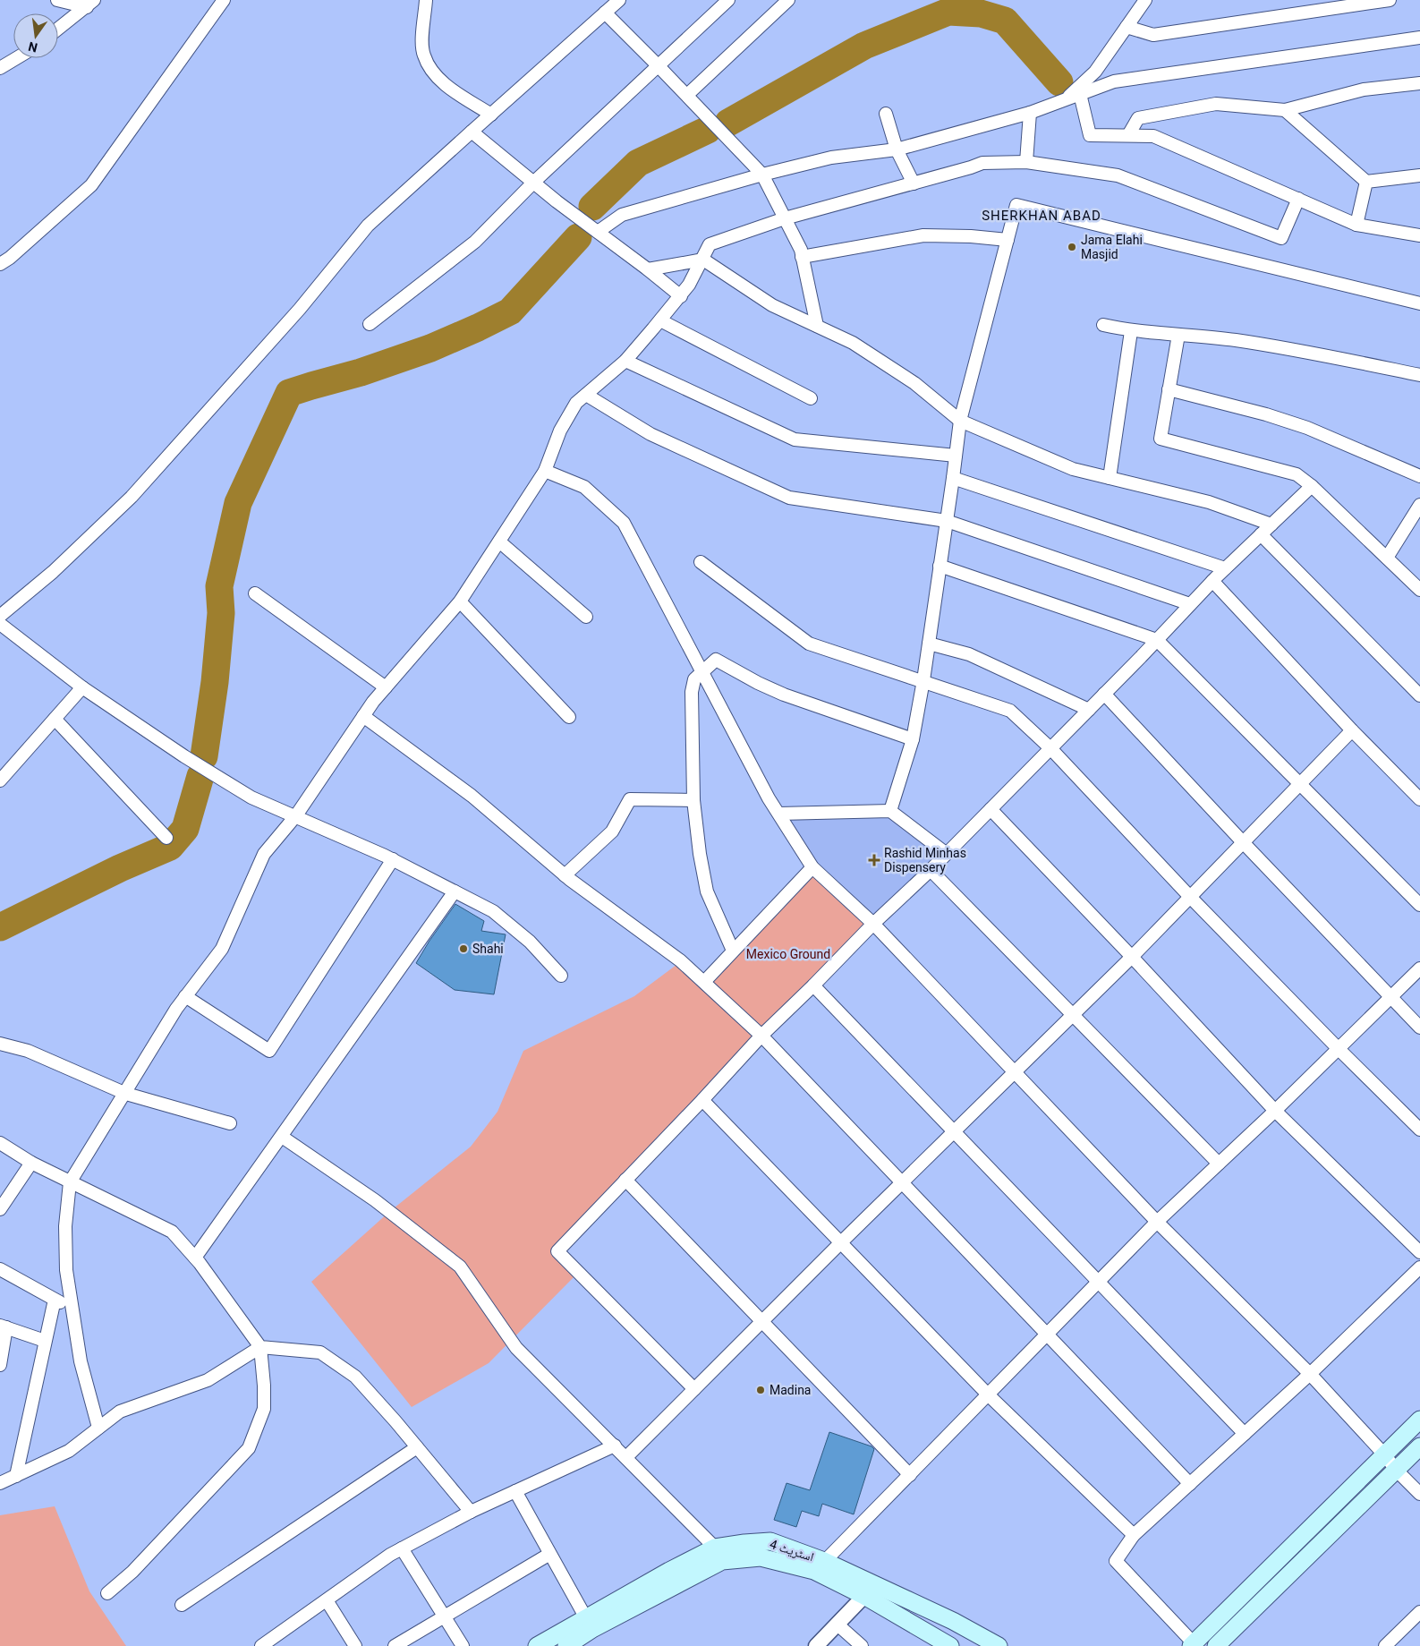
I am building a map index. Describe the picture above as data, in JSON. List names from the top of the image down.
{
  "streets": {
    "main road": ["اسٹریٹ 4"]
  },
  "districts": ["SHERKHAN ABAD"],
  "parks": ["Mexico Ground"],
  "places": {
    "other": ["Jama Elahi Masjid", "Shahi", "Madina"],
    "health": ["Rashid Minhas Dispensery"]
  },
  "north": "bottom"
}
